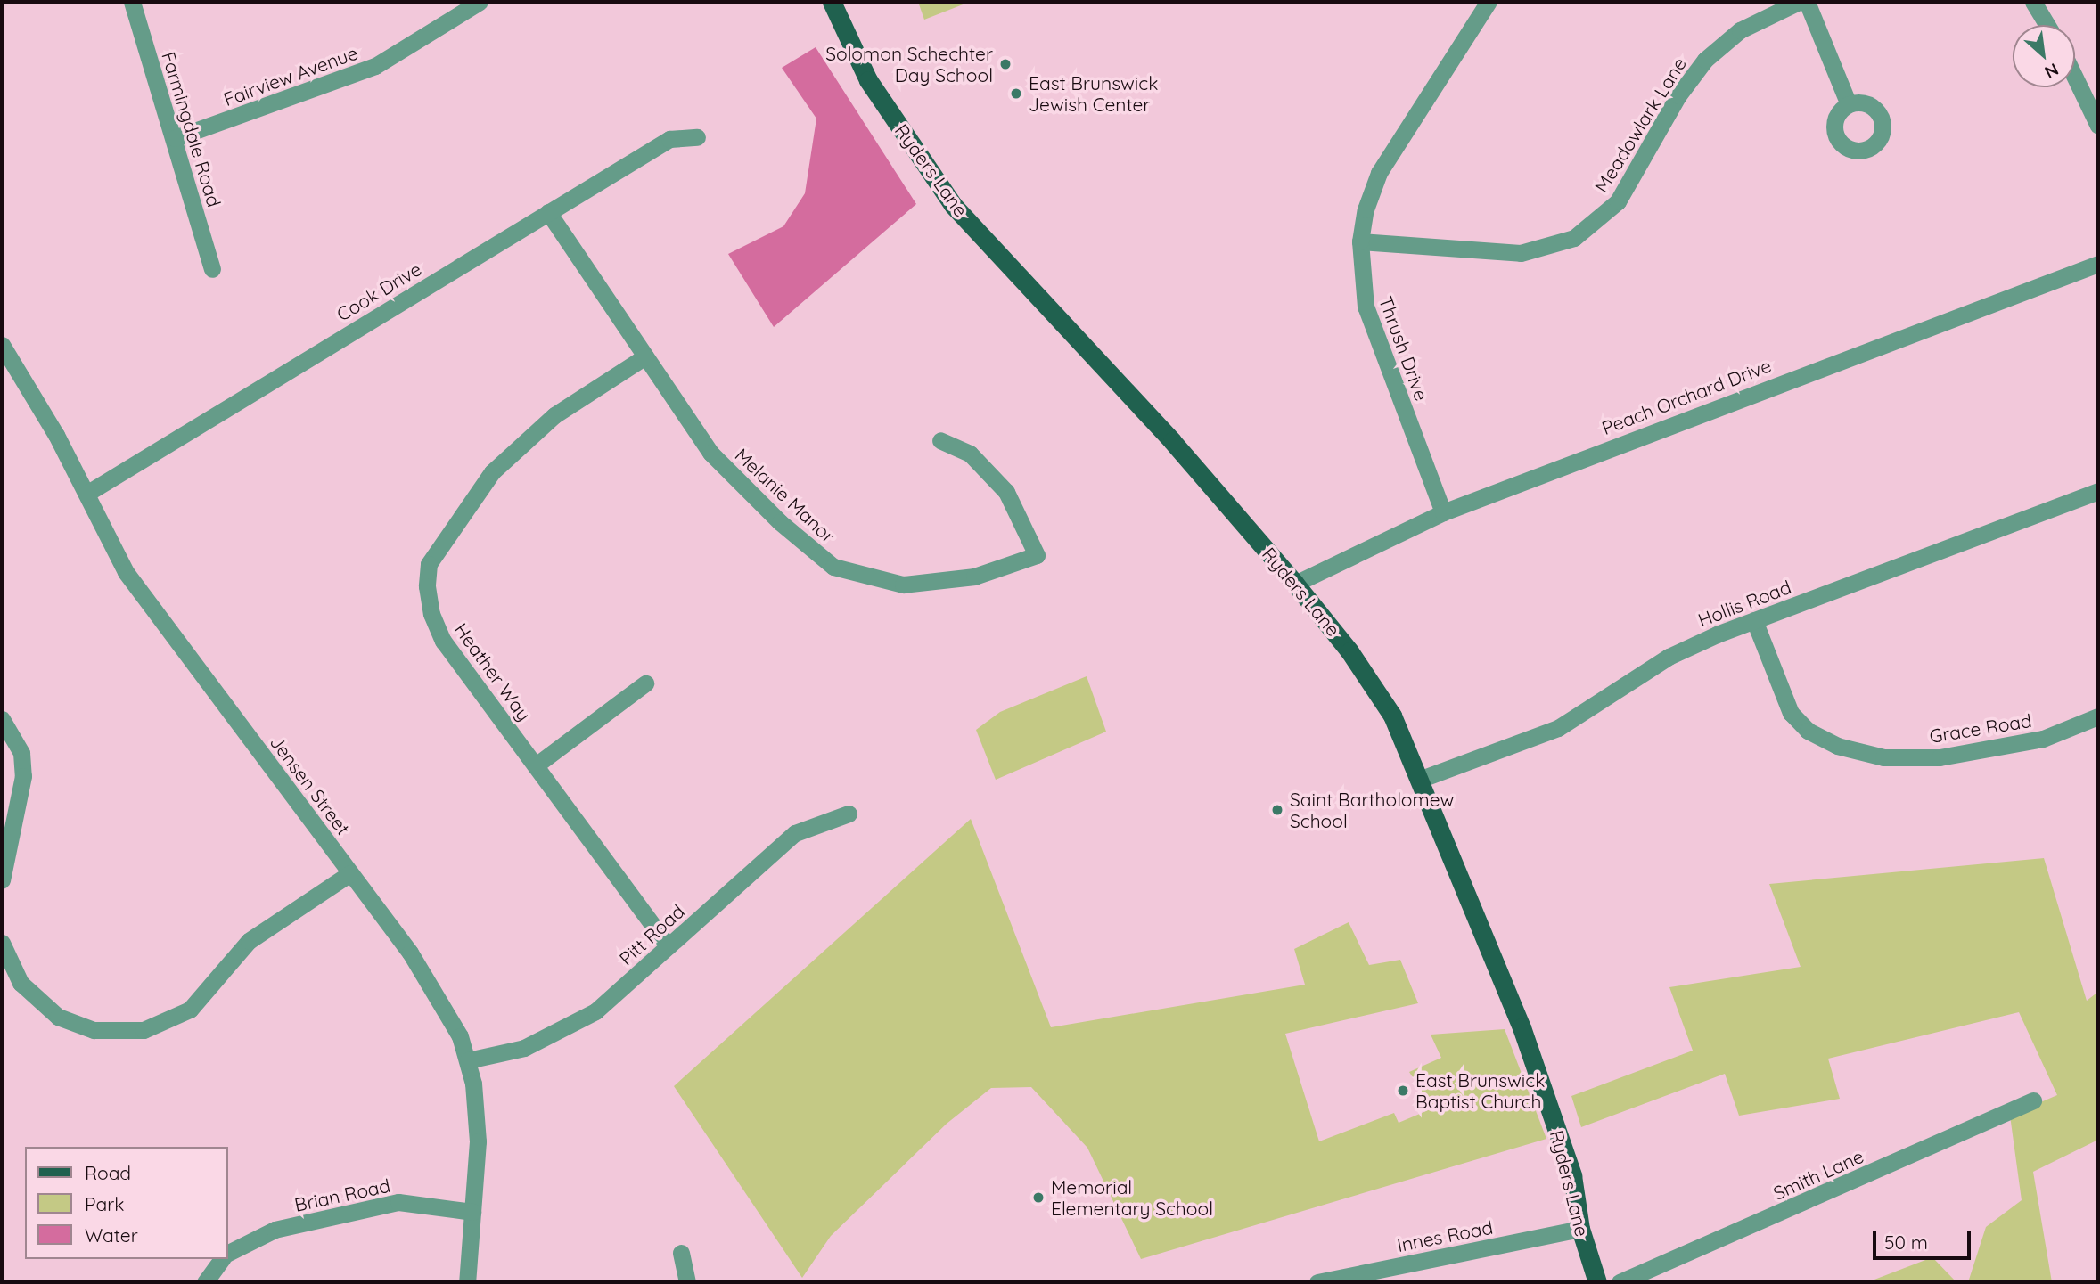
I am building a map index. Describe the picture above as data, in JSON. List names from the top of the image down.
{
  "streets": {
    "main road": ["Ryders Lane"],
    "street": [
      "Fairview Avenue",
      "Meadowlark Lane",
      "Farmingdale Road",
      "Cook Drive",
      "Thrush Drive",
      "Peach Orchard Drive",
      "Melanie Manor",
      "Hollis Road",
      "Heather Way",
      "Grace Road",
      "Jensen Street",
      "Pitt Road",
      "Smith Lane",
      "Brian Road",
      "Innes Road"
    ]
  },
  "crossings": [
    ["Fairview Avenue", "Farmingdale Road"],
    ["Meadowlark Lane", "Thrush Drive"],
    ["Ryders Lane", "Peach Orchard Drive"],
    ["Ryders Lane", "Hollis Road"],
    ["Ryders Lane", "Innes Road"],
    ["Cook Drive", "Melanie Manor"],
    ["Cook Drive", "Jensen Street"],
    ["Thrush Drive", "Peach Orchard Drive"],
    ["Melanie Manor", "Heather Way"],
    ["Hollis Road", "Grace Road"],
    ["Heather Way", "Pitt Road"],
    ["Jensen Street", "Pitt Road"],
    ["Jensen Street", "Brian Road"]
  ],
  "places": [
    "Solomon Schechter Day School",
    "East Brunswick Jewish Center",
    "Saint Bartholomew School",
    "East Brunswick Baptist Church",
    "Memorial Elementary School"
  ],
  "legend": ["Road", "Park", "Water"],
  "scale_bar": "50 m",
  "north": "bottom right"
}
